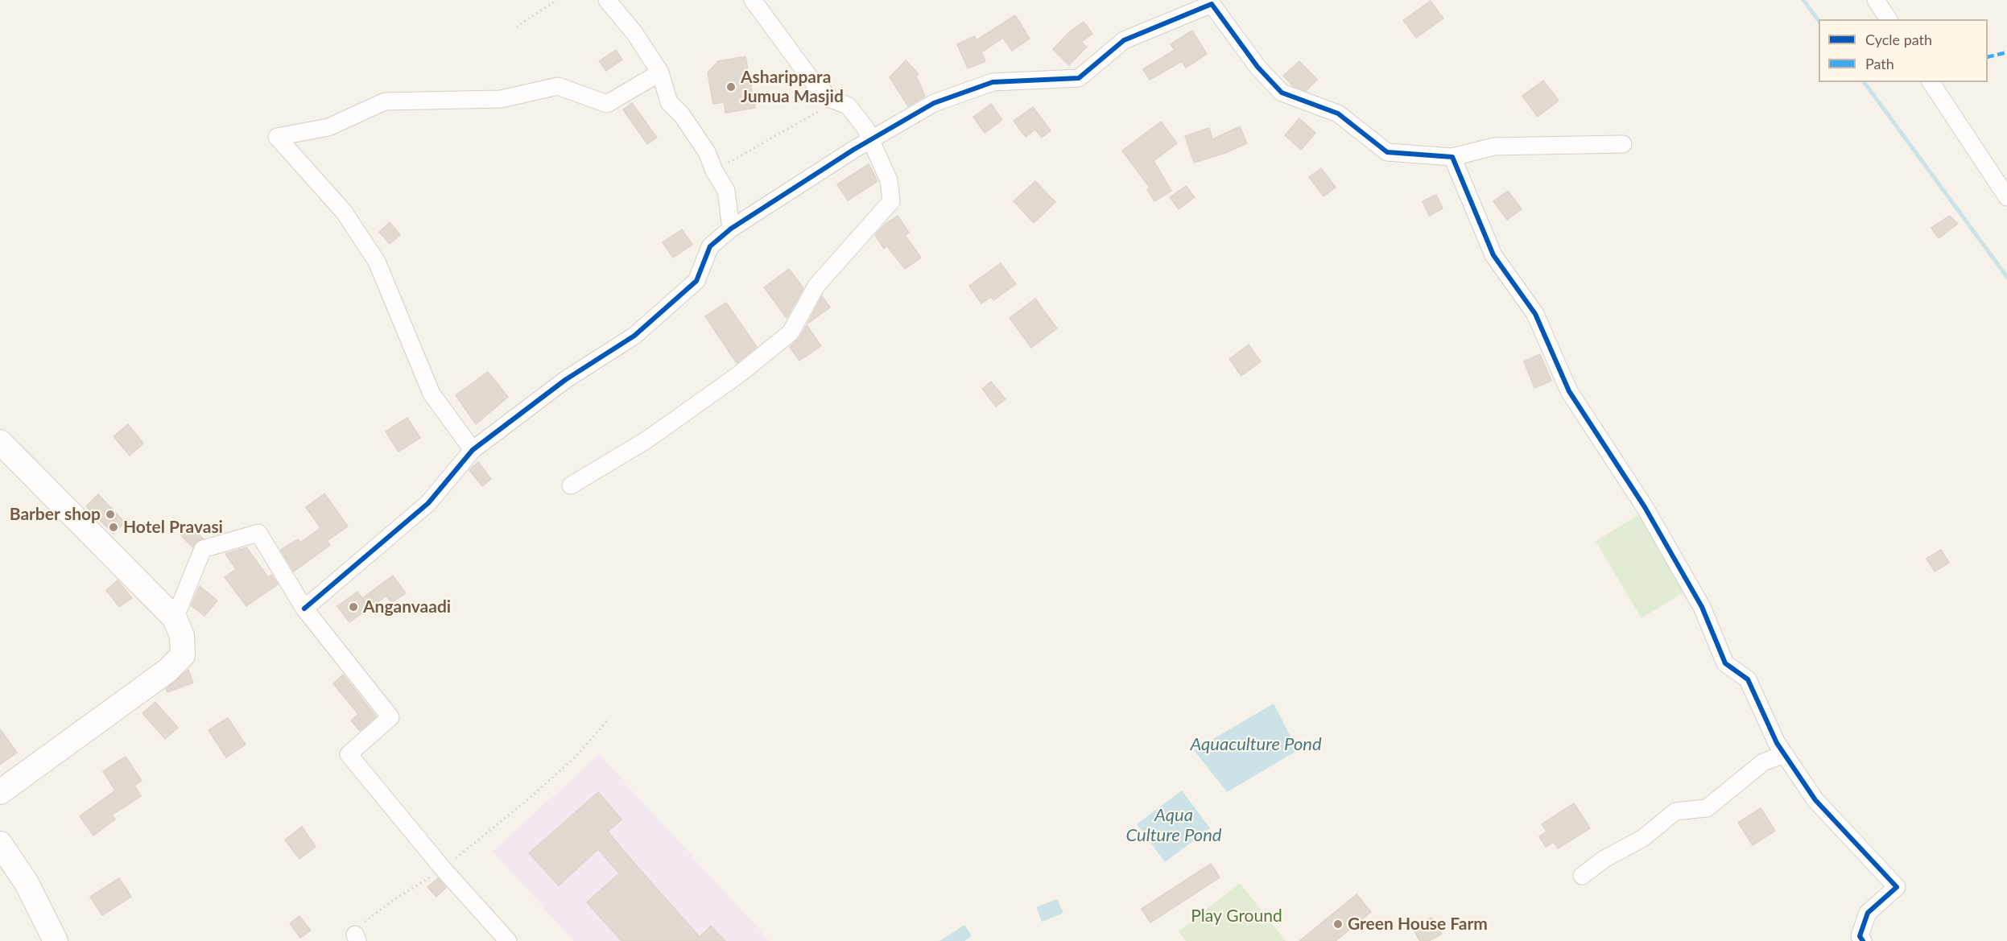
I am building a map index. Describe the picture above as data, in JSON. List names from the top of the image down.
{
  "water": ["Aquaculture Pond", "Aqua Culture Pond"],
  "parks": ["Play Ground"],
  "places": [
    "Asharippara Jumua Masjid",
    "Barber shop",
    "Hotel Pravasi",
    "Anganvaadi",
    "Green House Farm"
  ],
  "legend": ["Cycle path", "Path"]
}
